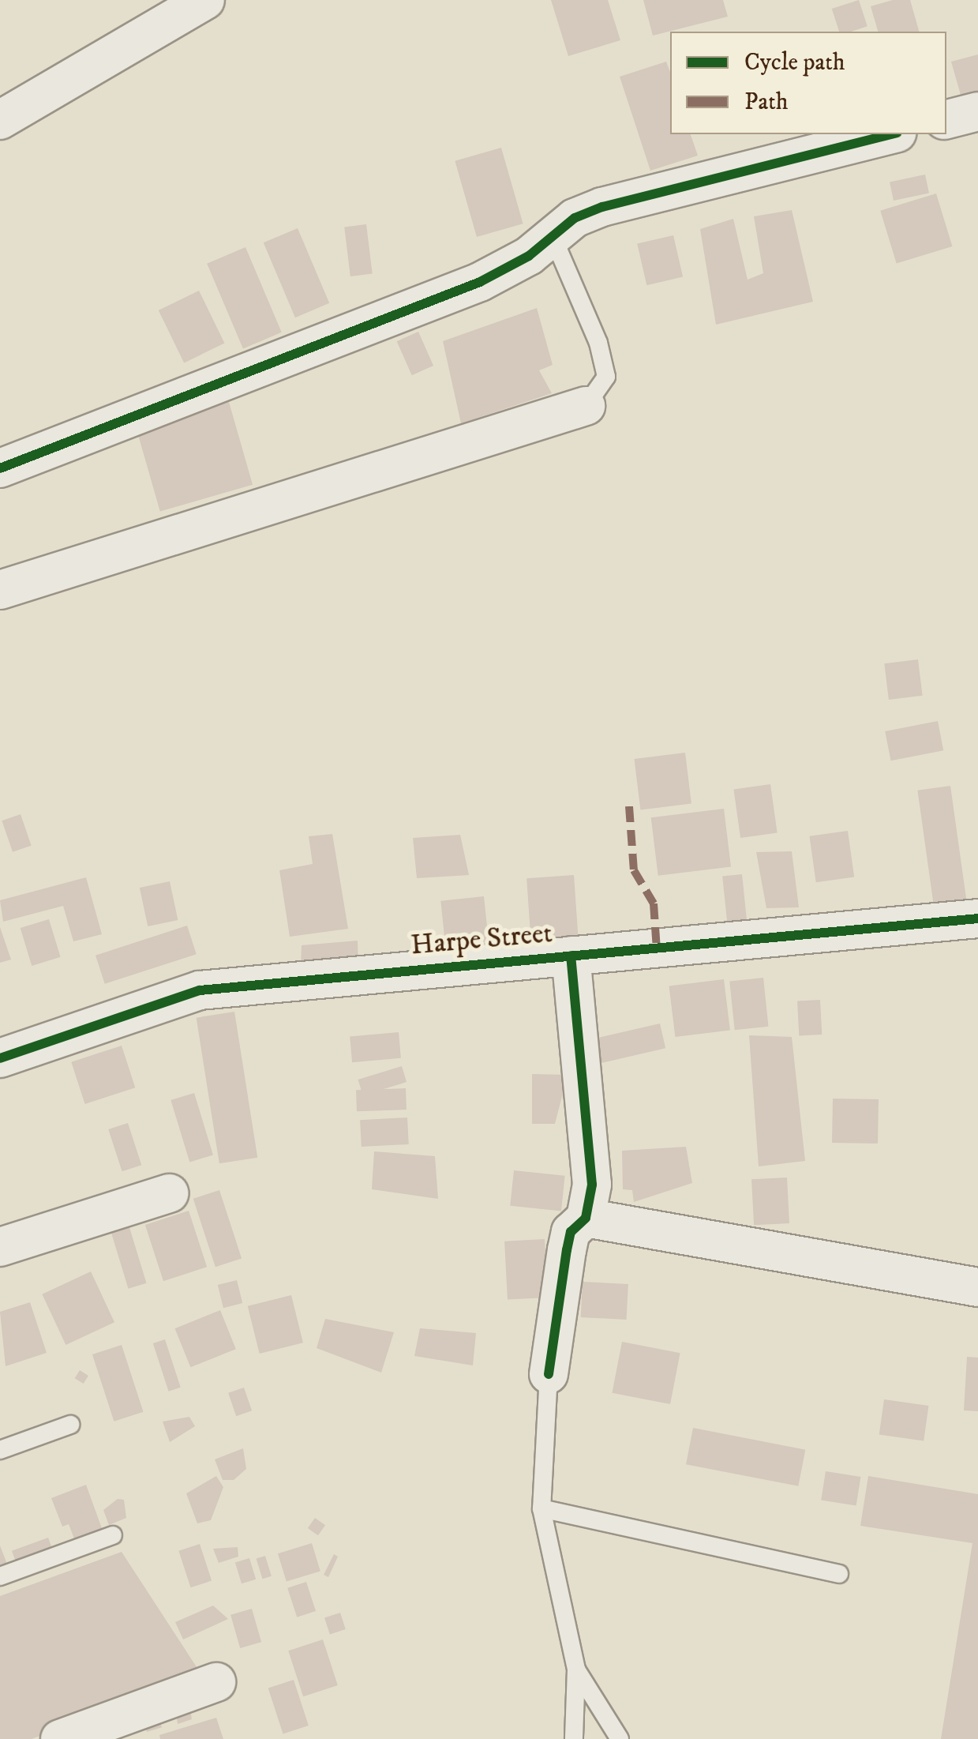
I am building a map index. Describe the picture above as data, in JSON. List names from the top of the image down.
{
  "streets": {
    "street": ["Harpe Street"]
  },
  "legend": ["Cycle path", "Path"]
}
